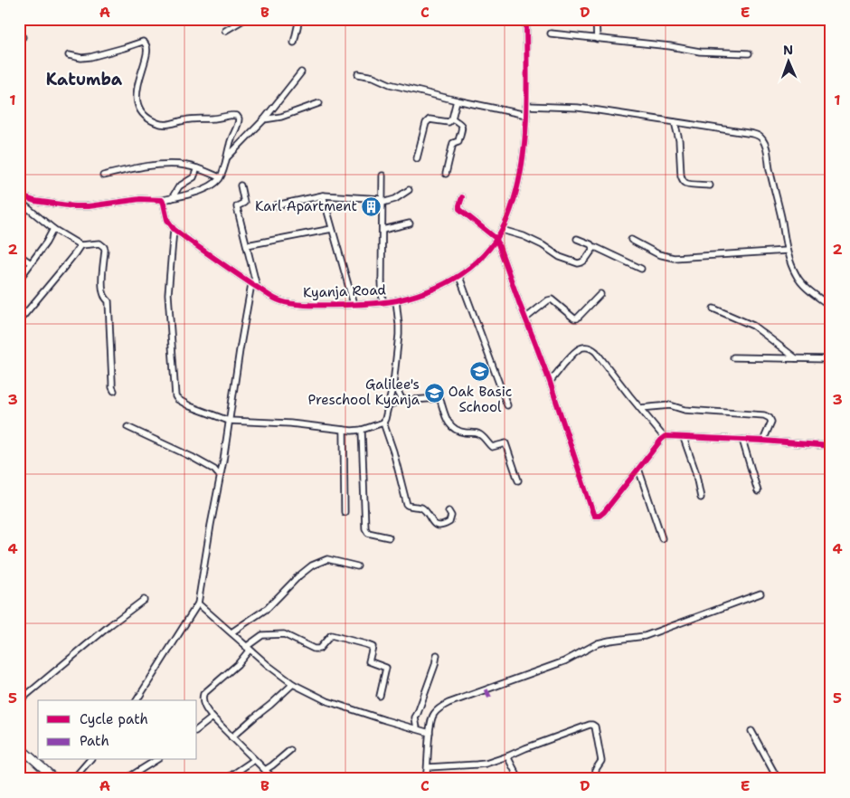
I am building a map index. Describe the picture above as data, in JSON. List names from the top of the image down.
{
  "streets": {
    "street": ["Kyanja Road"]
  },
  "districts": ["Katumba"],
  "places": {
    "building": ["Karl Apartment"],
    "school or university": ["Oak Basic School", "Galilee's Preschool Kyanja"]
  },
  "legend": ["Cycle path", "Path"],
  "north": "top",
  "grid": {
    "columns": [
      "A",
      "B",
      "C",
      "D",
      "E"
    ],
    "rows": [
      "1",
      "2",
      "3",
      "4",
      "5"
    ]
  }
}
